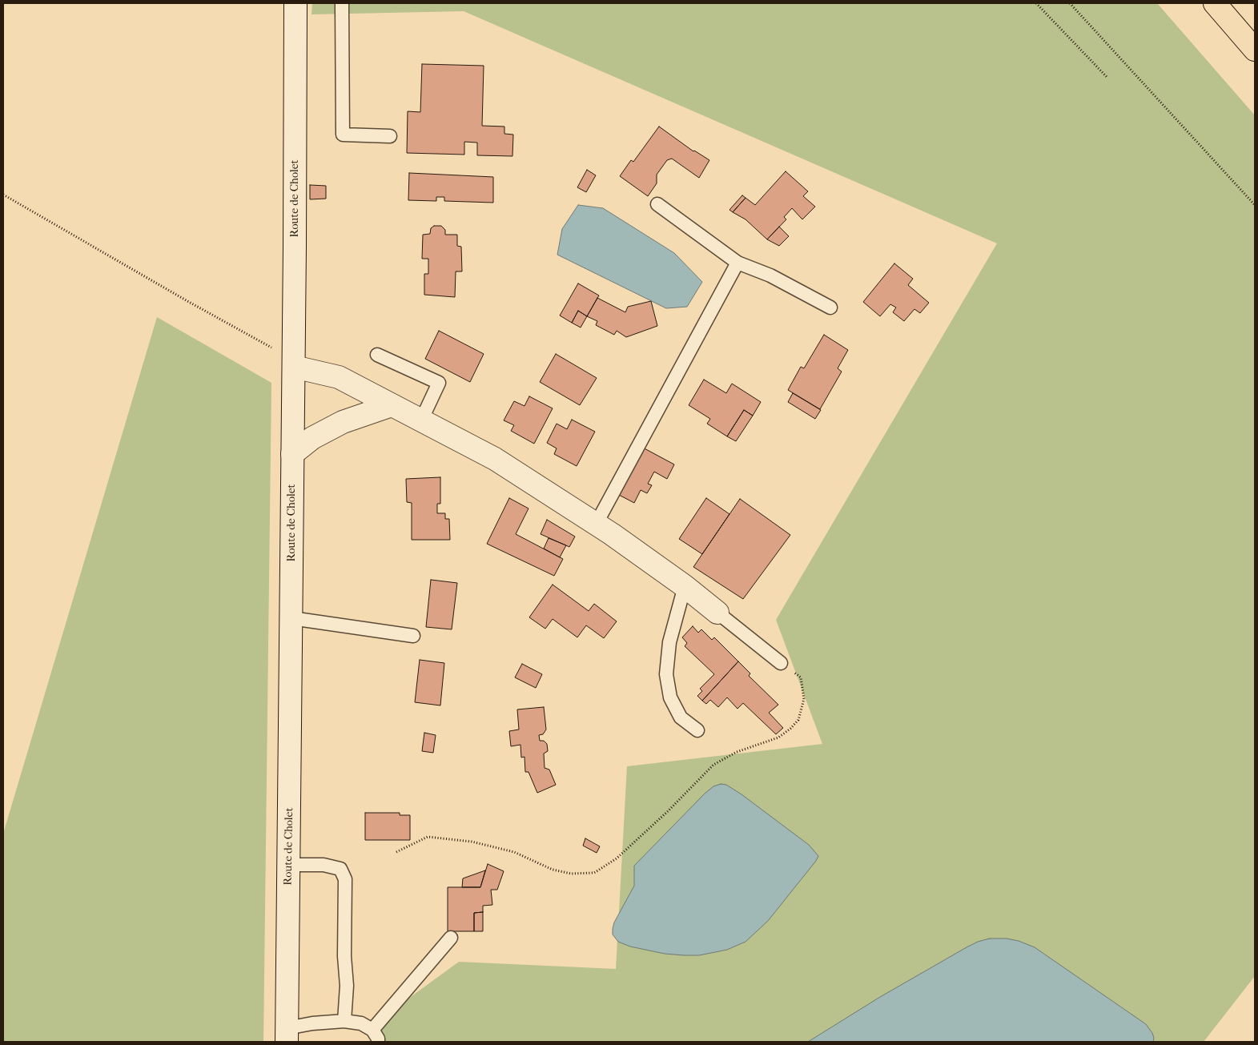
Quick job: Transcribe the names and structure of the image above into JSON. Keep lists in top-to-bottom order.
{
  "streets": {
    "main road": ["Route de Cholet"]
  }
}
